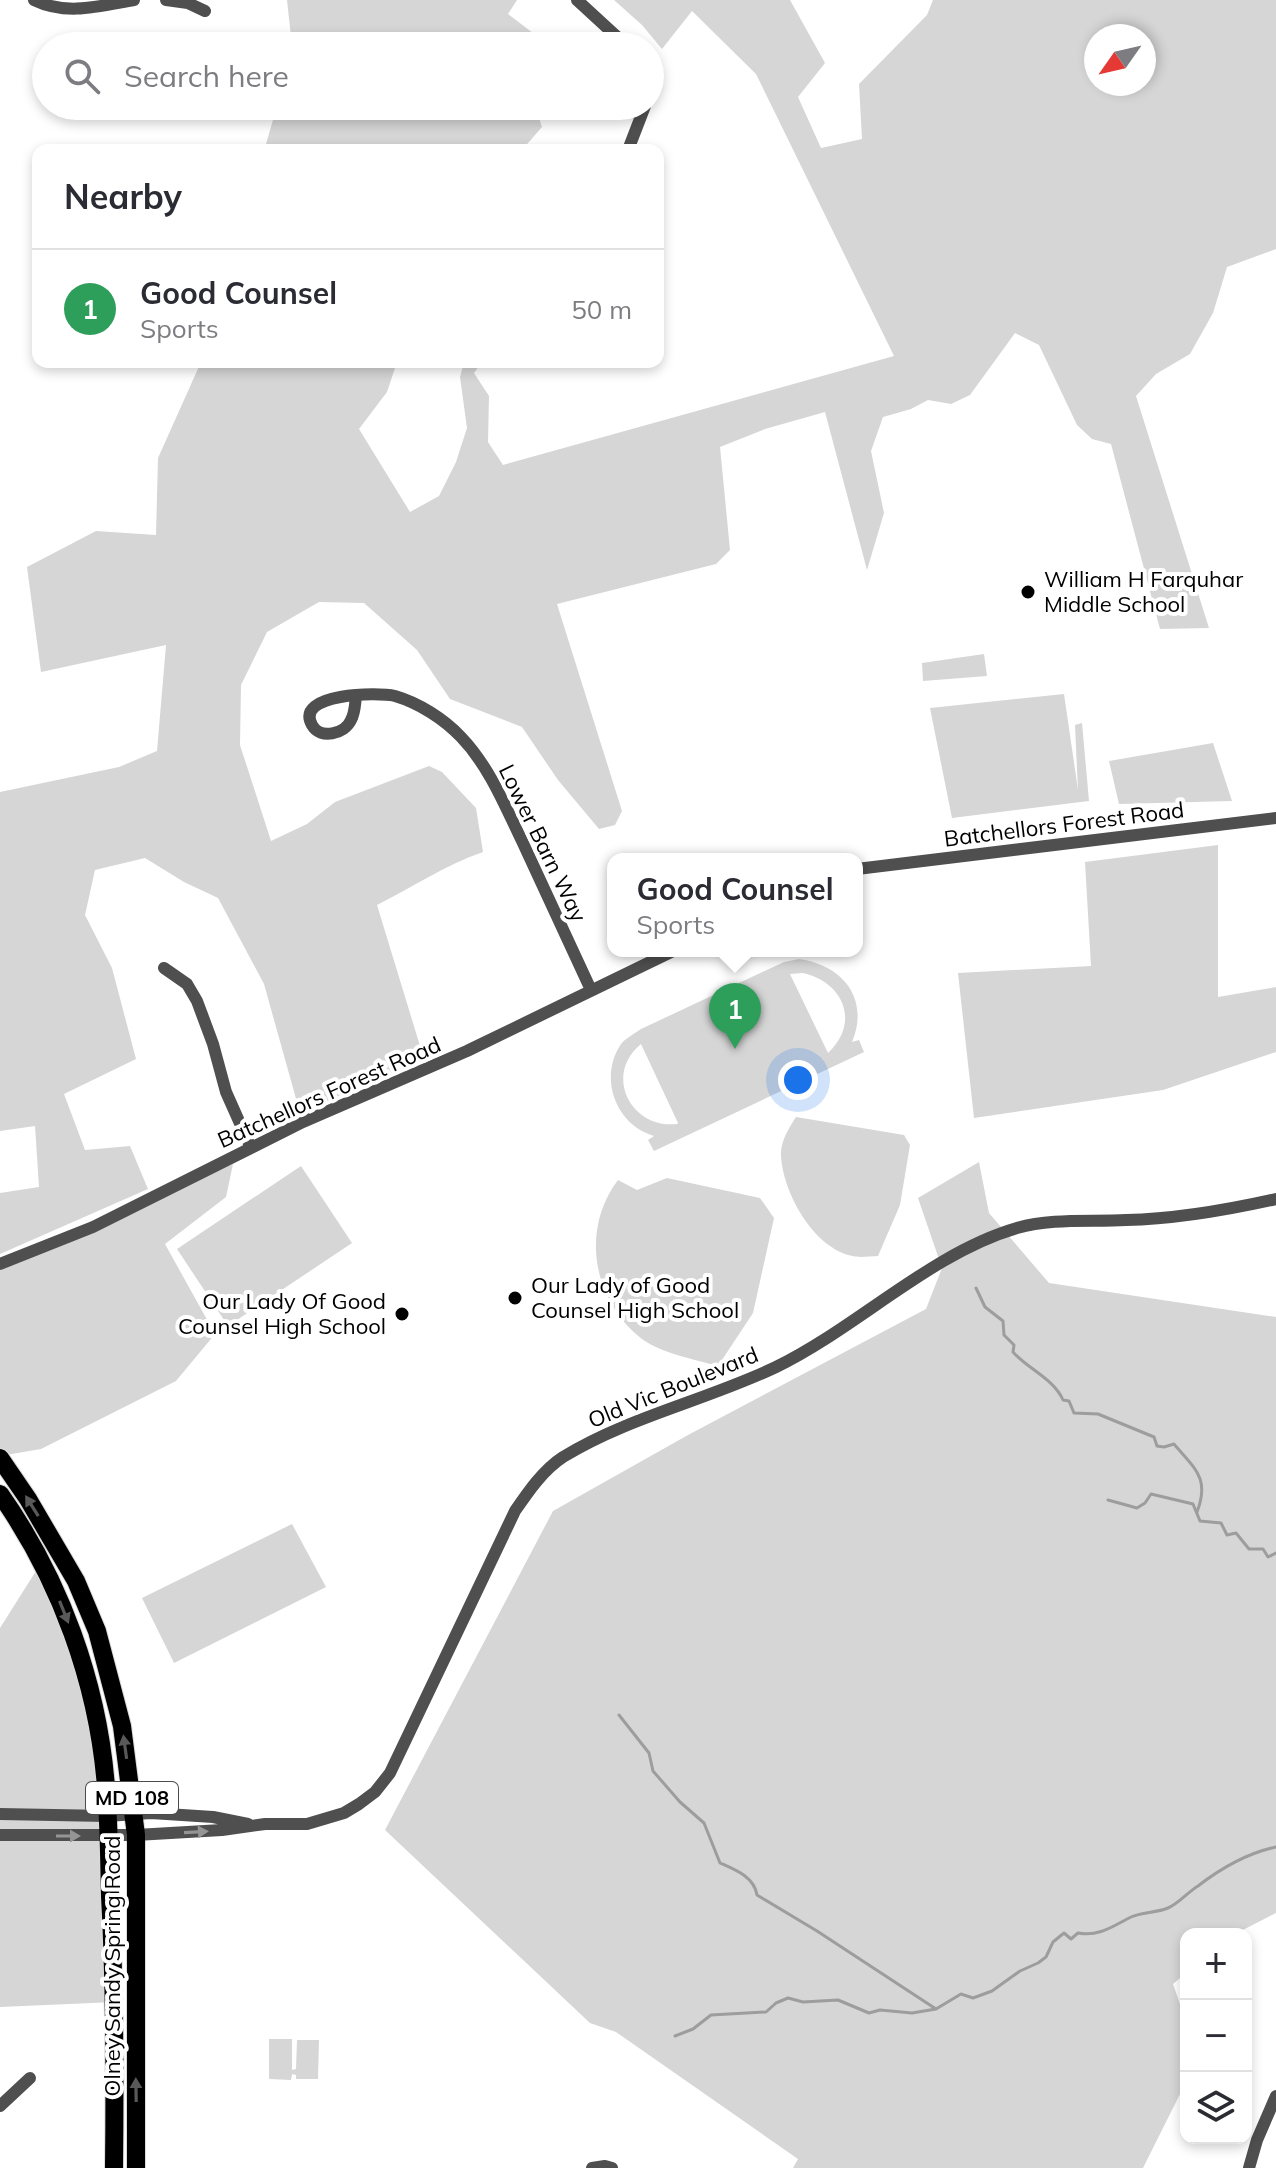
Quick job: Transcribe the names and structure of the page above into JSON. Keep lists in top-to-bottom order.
{
  "streets": {
    "main road": ["MD 108", "Olney Sandy Spring Road"],
    "street": ["Batchellors Forest Road", "Lower Barn Way", "Old Vic Boulevard"]
  },
  "crossings": [
    ["Batchellors Forest Road", "Lower Barn Way"],
    ["Old Vic Boulevard", "Olney Sandy Spring Road"]
  ],
  "places": ["William H Farquhar Middle School", "Our Lady of Good Counsel High School", "Our Lady Of Good Counsel High School"],
  "north": "bottom left",
  "page": {
    "search": "Search here",
    "heading": "Nearby",
    "list": [
      {
        "mark": "1",
        "name": "Good Counsel",
        "note": "Sports",
        "value": "50 m"
      }
    ],
    "popup": ["Good Counsel", "Sports"],
    "pins": "1",
    "map_buttons": ["+", "−"]
  }
}
